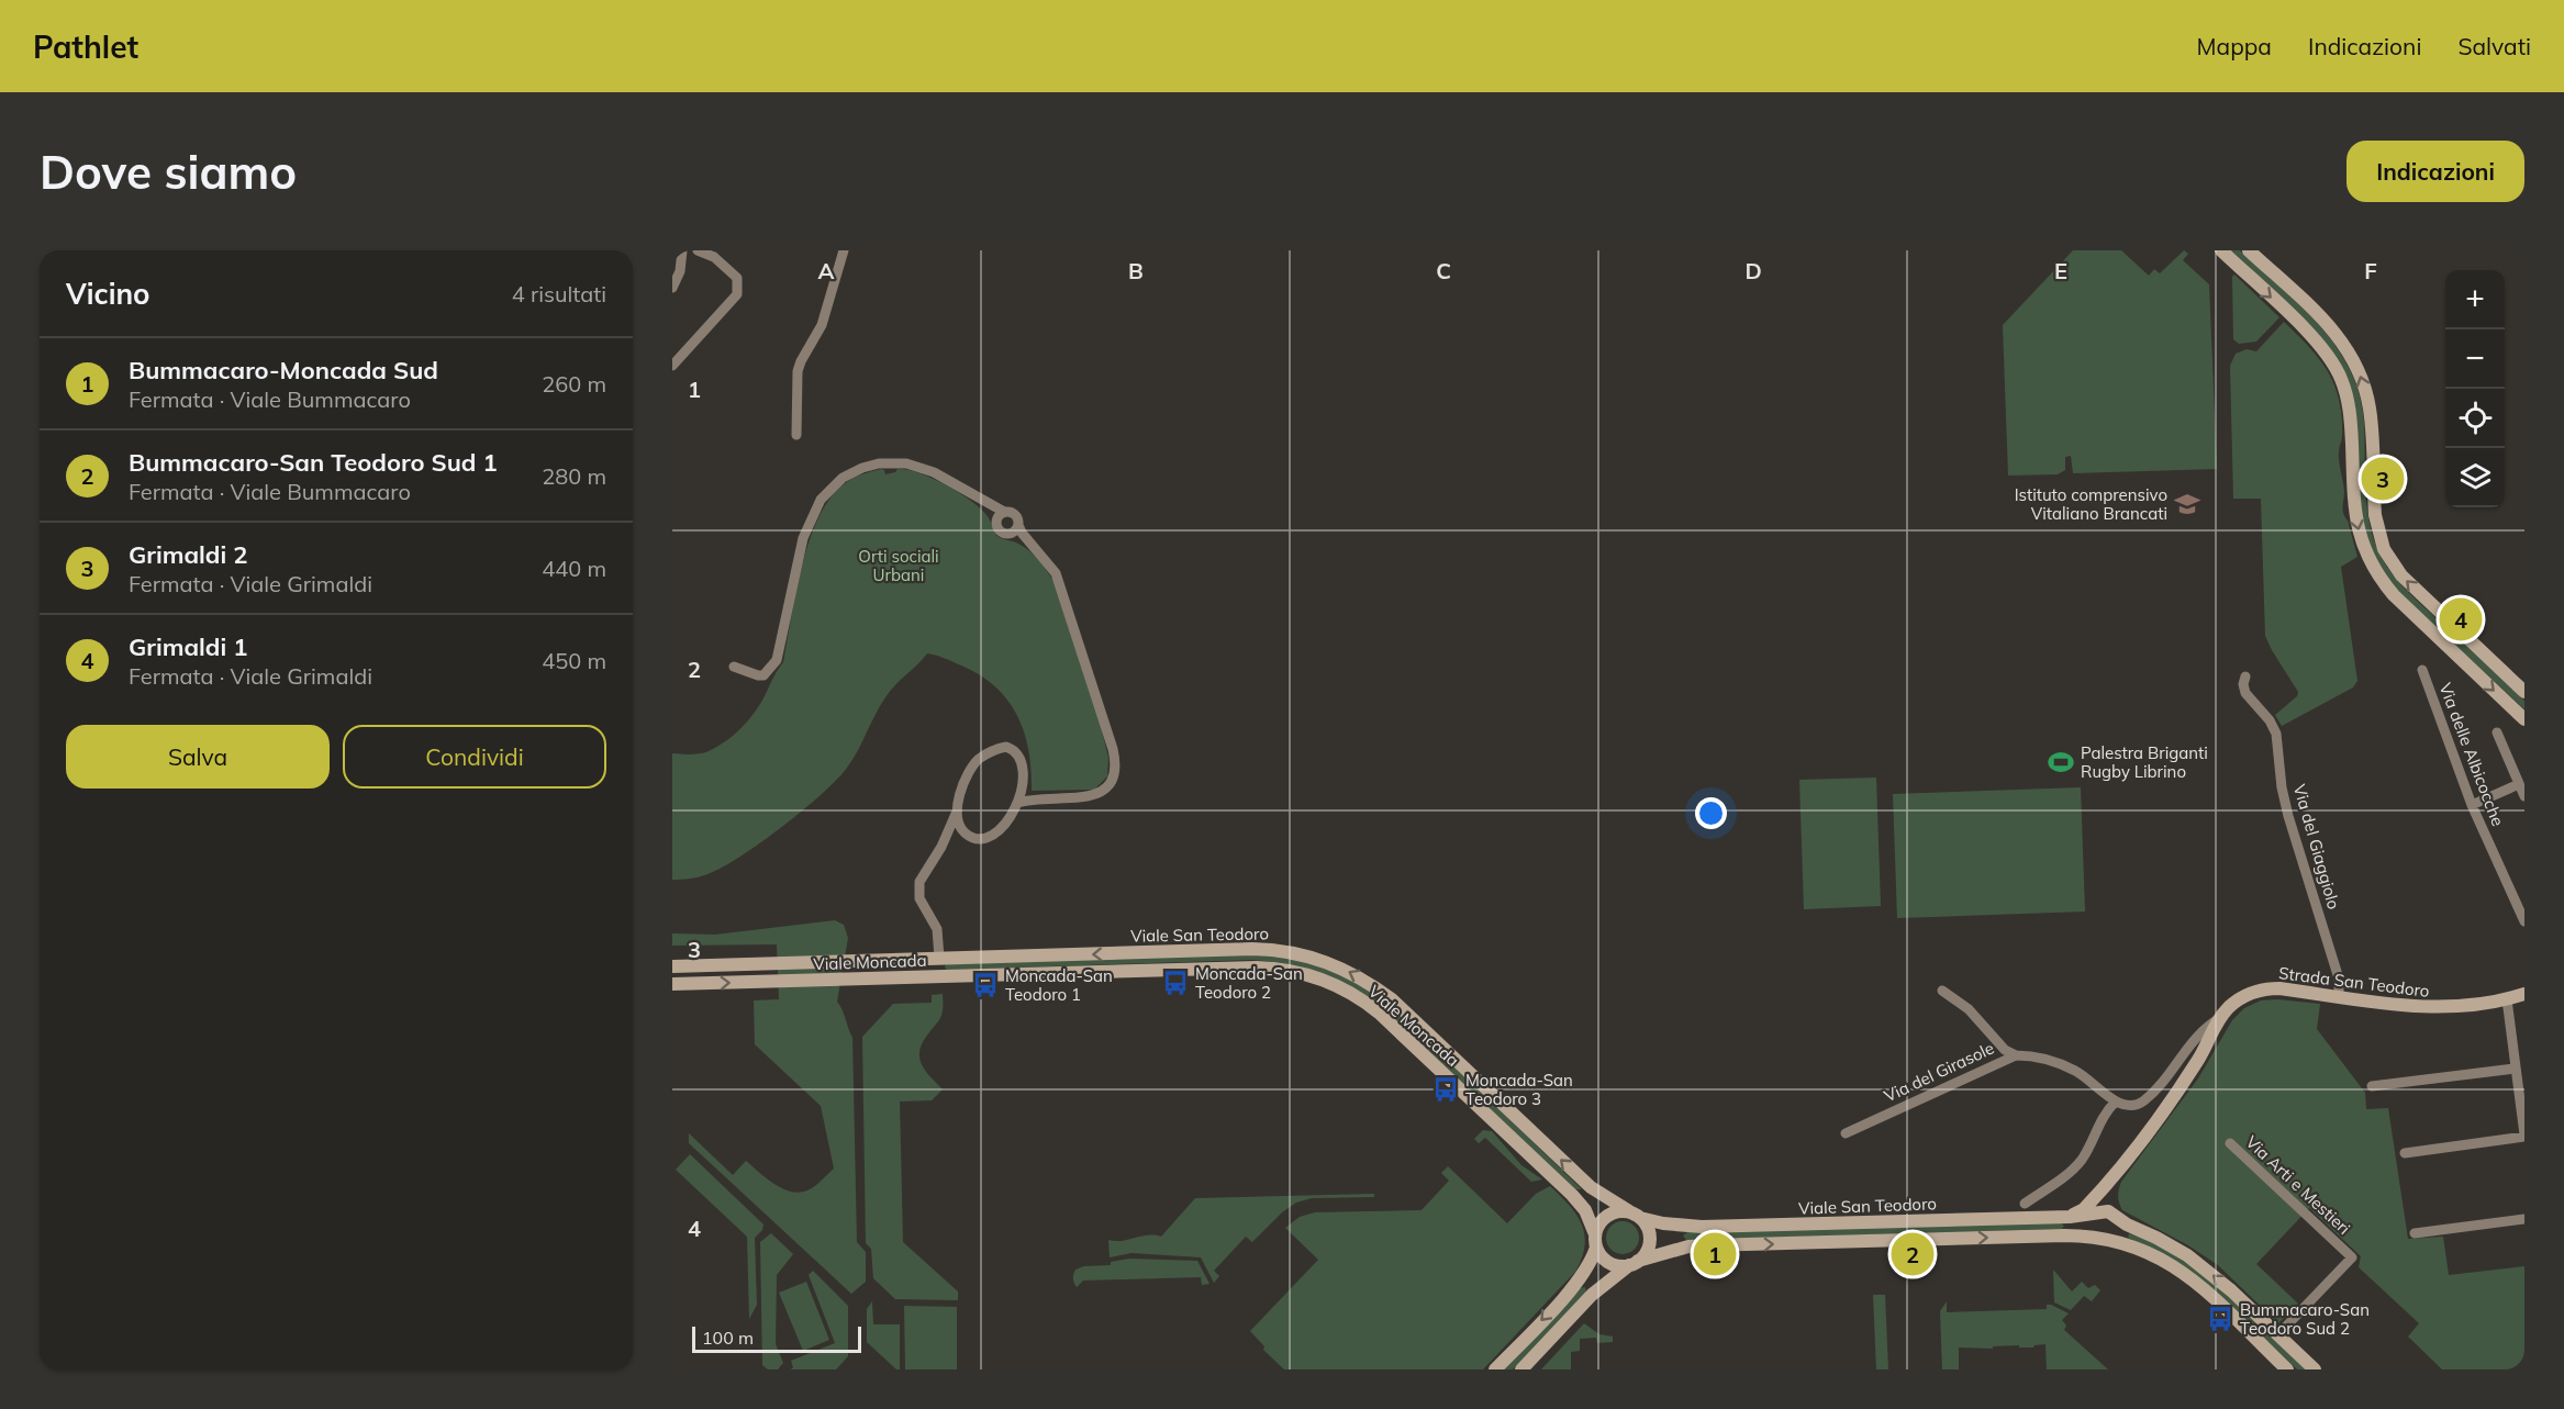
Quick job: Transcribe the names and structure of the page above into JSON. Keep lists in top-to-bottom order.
{
  "streets": {
    "main road": ["Viale San Teodoro", "Viale Moncada", "Strada San Teodoro"],
    "street": [
      "Via delle Albicocche",
      "Via del Giaggiolo",
      "Via del Girasole",
      "Via Arti e Mestieri"
    ]
  },
  "crossings": [
    ["Via del Giaggiolo", "Strada San Teodoro"],
    ["Viale San Teodoro", "Viale Moncada"],
    ["Viale San Teodoro", "Strada San Teodoro"]
  ],
  "one_way": ["Viale San Teodoro"],
  "parks": ["Orti sociali Urbani"],
  "places": {
    "school or university": ["Istituto comprensivo Vitaliano Brancati"],
    "sports": ["Palestra Briganti Rugby Librino"],
    "bus stop": [
      "Moncada-San Teodoro 2",
      "Moncada-San Teodoro 1",
      "Moncada-San Teodoro 3",
      "Bummacaro-San Teodoro Sud 2"
    ]
  },
  "scale_bar": "100 m",
  "page": {
    "header": "Pathlet",
    "nav": ["Mappa", "Indicazioni", "Salvati"],
    "buttons": [
      "Indicazioni",
      ["Salva", "Condividi"]
    ],
    "title": "Dove siamo",
    "heading": ["Vicino", "4 risultati"],
    "map_buttons": ["+", "−"],
    "list": [
      {
        "mark": "1",
        "name": "Bummacaro-Moncada Sud",
        "note": "Fermata · Viale Bummacaro",
        "value": "260 m"
      },
      {
        "mark": "2",
        "name": "Bummacaro-San Teodoro Sud 1",
        "note": "Fermata · Viale Bummacaro",
        "value": "280 m"
      },
      {
        "mark": "3",
        "name": "Grimaldi 2",
        "note": "Fermata · Viale Grimaldi",
        "value": "440 m"
      },
      {
        "mark": "4",
        "name": "Grimaldi 1",
        "note": "Fermata · Viale Grimaldi",
        "value": "450 m"
      }
    ],
    "pins": [
      "3",
      "4",
      "1",
      "2"
    ],
    "scale": "100 m"
  },
  "grid": {
    "columns": [
      "A",
      "B",
      "C",
      "D",
      "E",
      "F"
    ],
    "rows": [
      "1",
      "2",
      "3",
      "4"
    ]
  }
}
